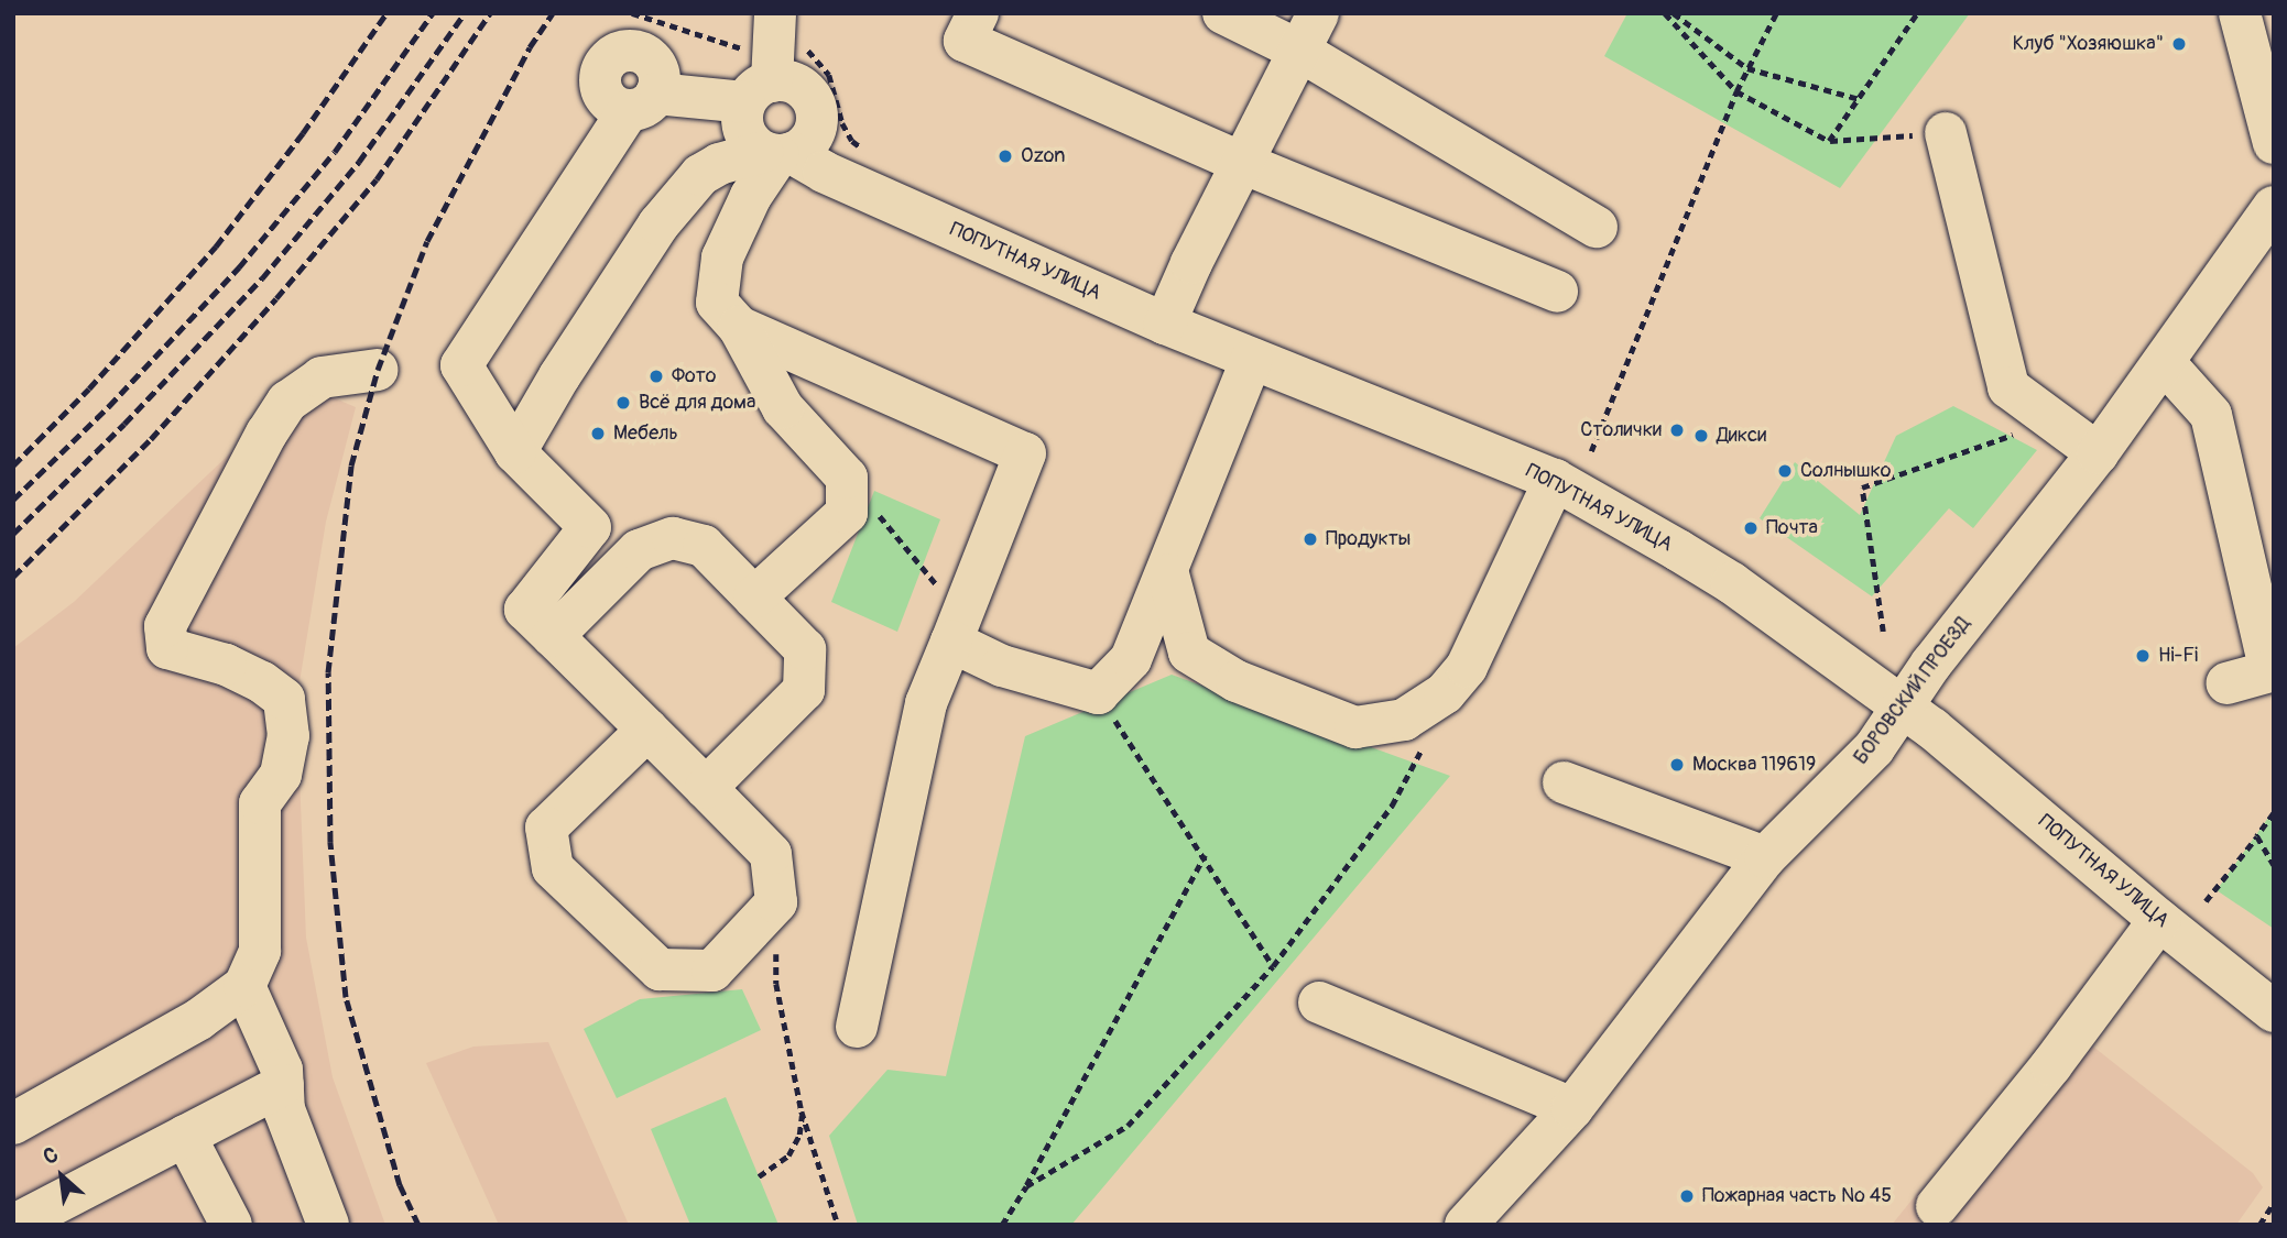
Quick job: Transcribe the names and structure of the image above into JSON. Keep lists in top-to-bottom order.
{
  "streets": {
    "street": ["ПОПУТНАЯ УЛИЦА", "БОРОВСКИЙ ПРОЕЗД"]
  },
  "crossings": [
    ["ПОПУТНАЯ УЛИЦА", "БОРОВСКИЙ ПРОЕЗД"]
  ],
  "places": [
    "Клуб \"Хозяюшка\"",
    "Ozon",
    "Фото",
    "Всё для дома",
    "Столички",
    "Мебель",
    "Дикси",
    "Солнышко",
    "Почта",
    "Продукты",
    "Hi-Fi",
    "Москва 119619",
    "Пожарная часть № 45"
  ],
  "north": "top left"
}
